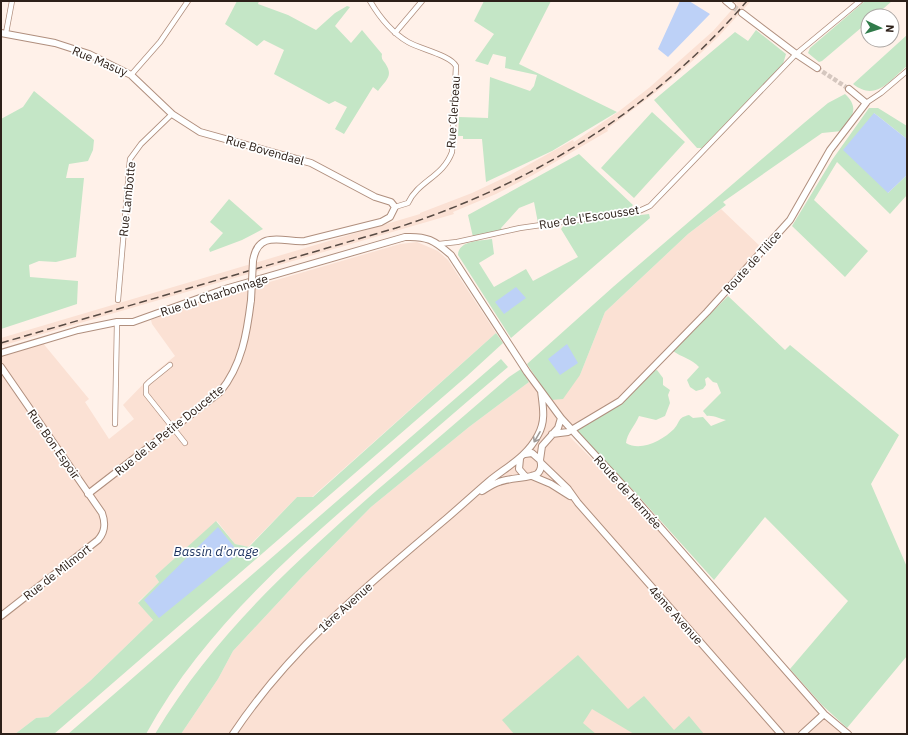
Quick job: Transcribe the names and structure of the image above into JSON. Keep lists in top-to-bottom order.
{
  "streets": {
    "street": [
      "Rue Masuy",
      "Rue Clerbeau",
      "Rue Bovendael",
      "Rue Lambotte",
      "Rue de l'Escousset",
      "Route de Tilice",
      "Rue du Charbonnage",
      "Rue de la Petite Doucette",
      "Rue Bon Espoir",
      "Route de Hermée",
      "Rue de Milmort",
      "1ère Avenue",
      "4ème Avenue"
    ]
  },
  "crossings": [
    ["Rue Masuy", "Rue Bovendael"],
    ["Rue Clerbeau", "Rue Bovendael"],
    ["Rue Clerbeau", "Rue de la Petite Doucette"],
    ["Rue Bovendael", "Rue Lambotte"],
    ["Rue Bovendael", "Rue de la Petite Doucette"],
    ["Rue de l'Escousset", "Route de Hermée"],
    ["Route de Tilice", "Route de Hermée"],
    ["Rue du Charbonnage", "Route de Hermée"],
    ["Rue de la Petite Doucette", "Rue Bon Espoir"],
    ["Rue Bon Espoir", "Rue de Milmort"],
    ["Route de Hermée", "1ère Avenue"],
    ["1ère Avenue", "4ème Avenue"]
  ],
  "water": ["Bassin d'orage"],
  "north": "right"
}
